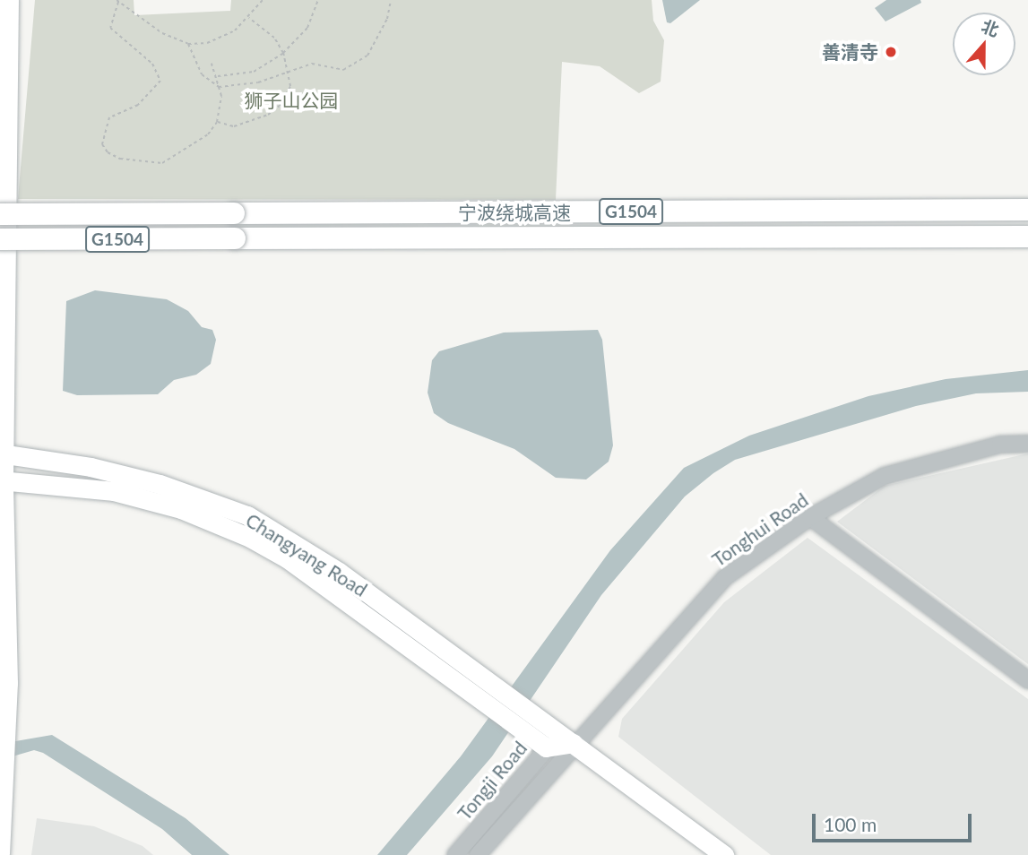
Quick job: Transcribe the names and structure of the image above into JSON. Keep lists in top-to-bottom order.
{
  "streets": {
    "highway": ["G1504", "宁波绕城高速"],
    "main road": ["Changyang Road"],
    "street": ["Tonghui Road", "Tongji Road"]
  },
  "crossings": [
    ["Tonghui Road", "Changyang Road"],
    ["Tonghui Road", "Tongji Road"],
    ["Changyang Road", "Tongji Road"]
  ],
  "parks": ["狮子山公园"],
  "places": ["善清寺"],
  "scale_bar": "100 m",
  "north": "top"
}
